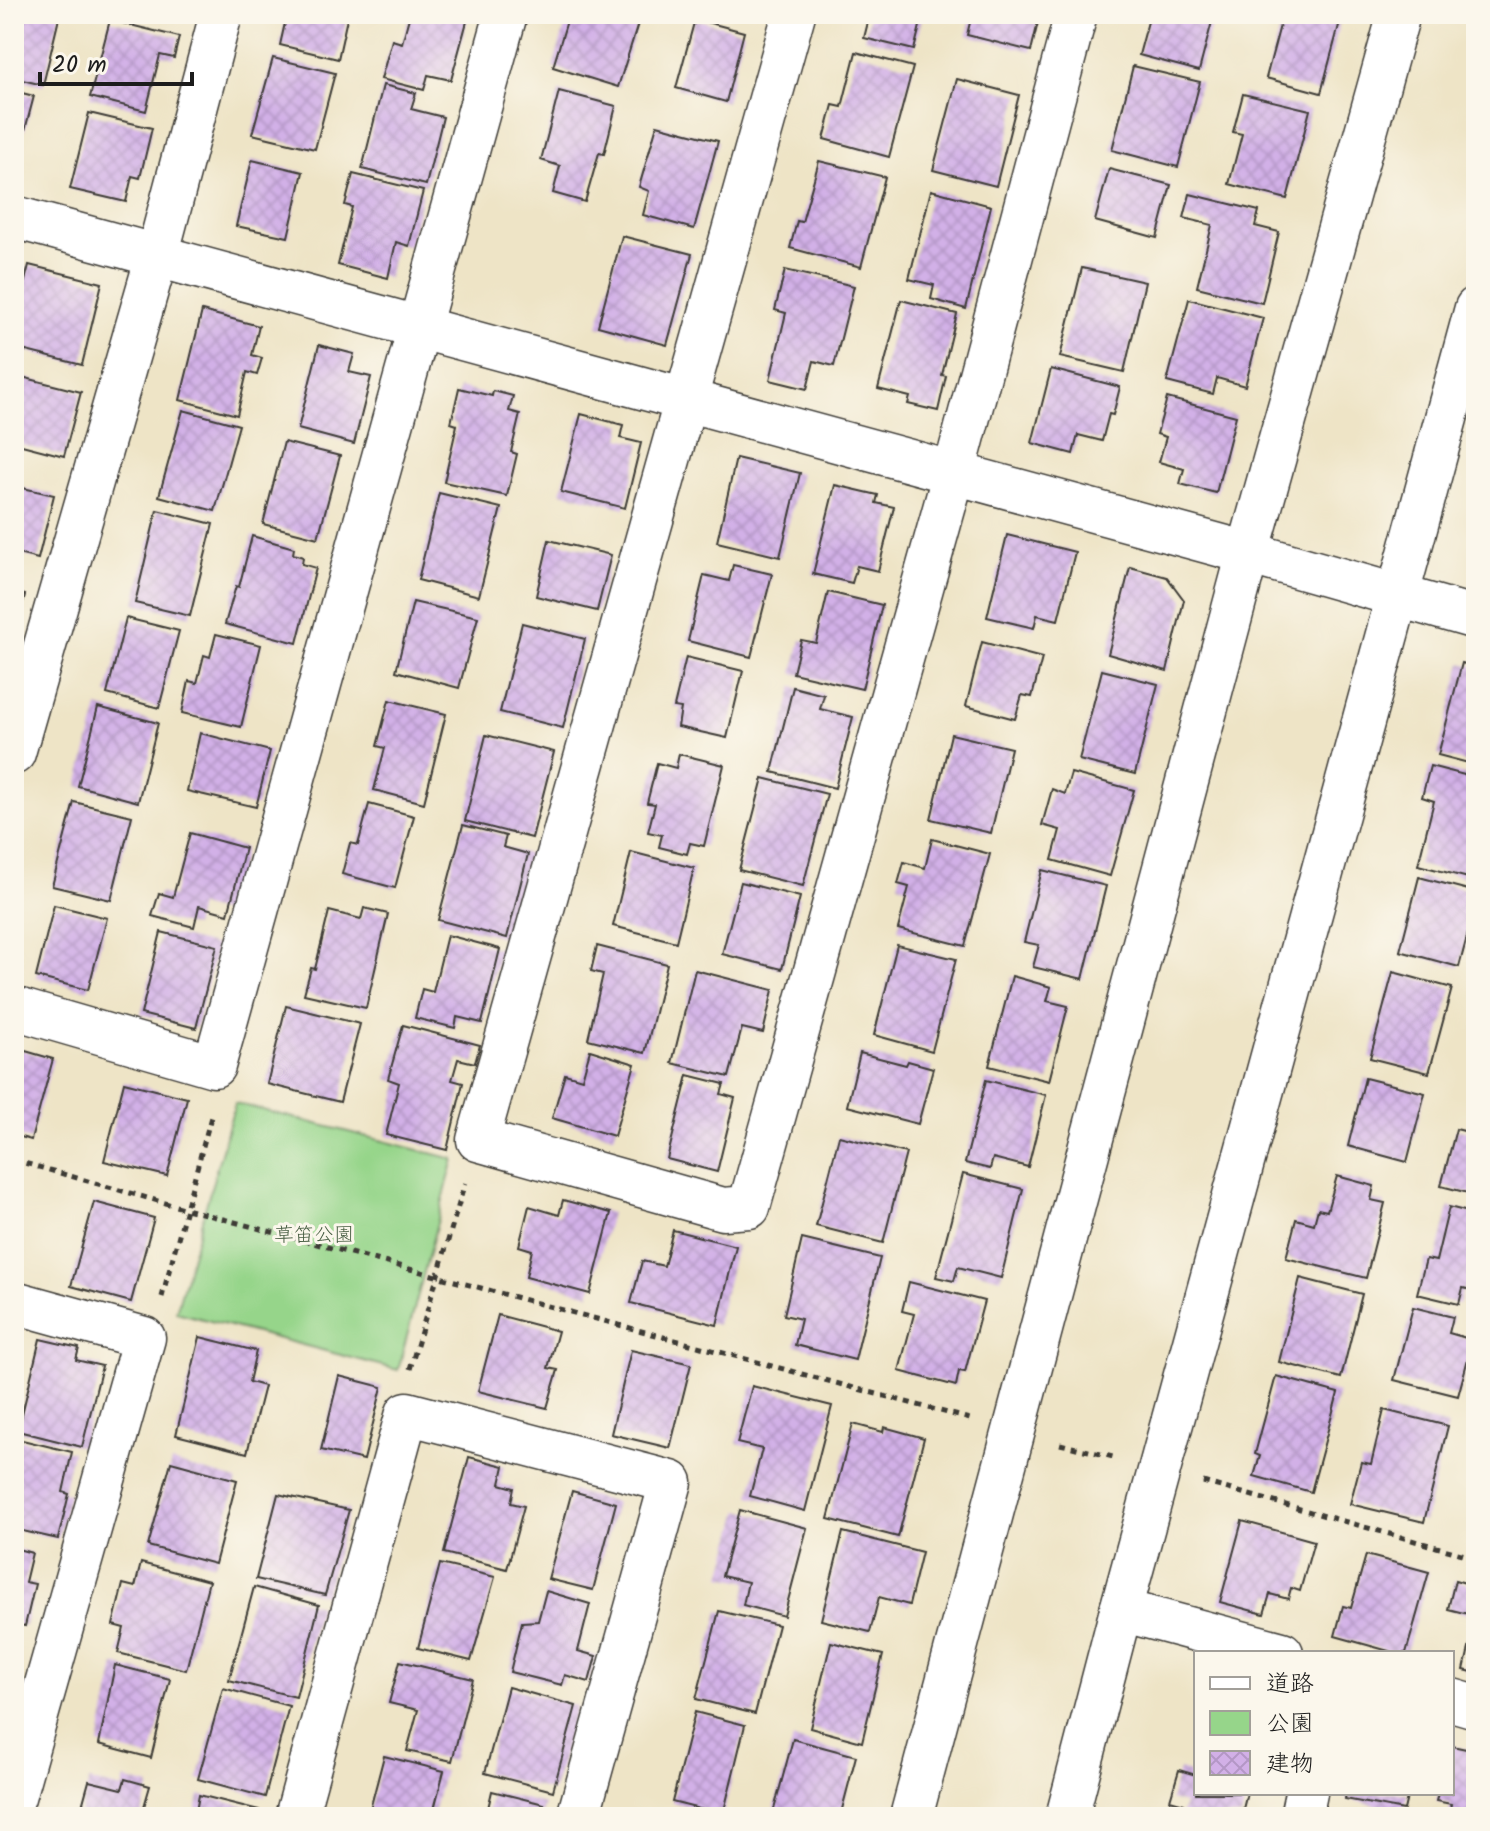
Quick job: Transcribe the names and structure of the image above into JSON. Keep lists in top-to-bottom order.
{
  "parks": ["草笛公園"],
  "legend": ["道路", "公園", "建物"],
  "scale_bar": "20 m"
}
